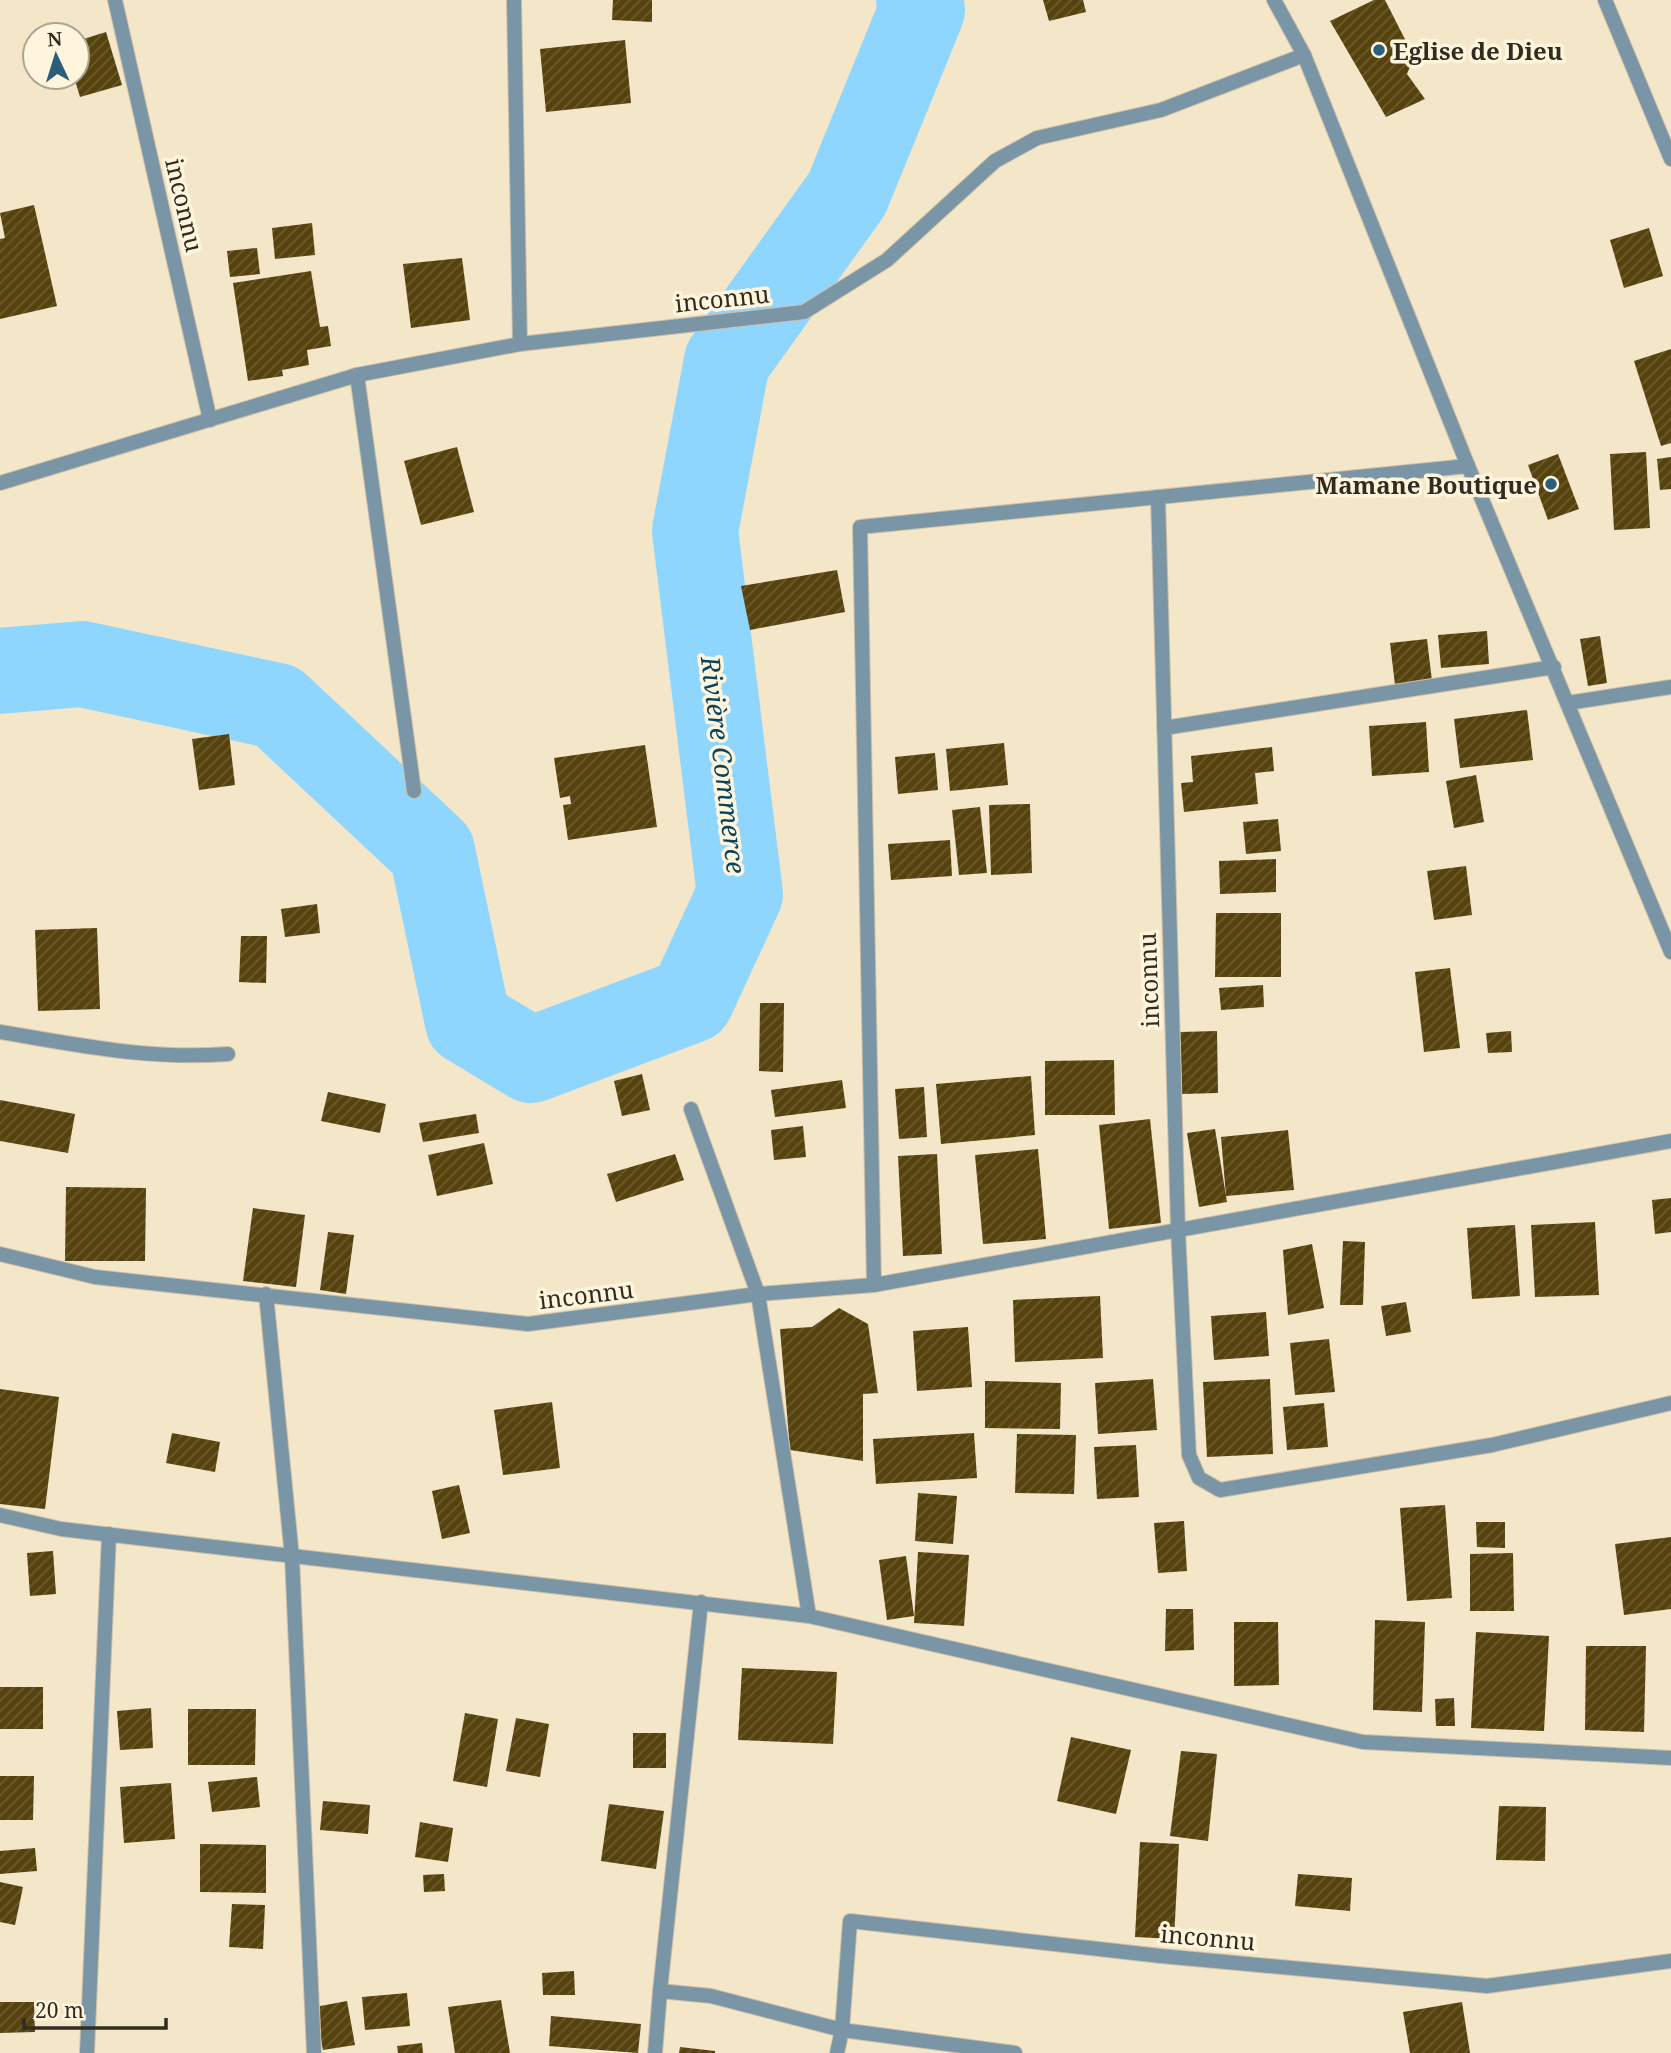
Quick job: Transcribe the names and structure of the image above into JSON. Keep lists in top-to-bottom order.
{
  "streets": {
    "street": ["inconnu"]
  },
  "water": ["Rivière Commerce"],
  "places": ["Eglise de Dieu", "Mamane Boutique"],
  "scale_bar": "20 m",
  "north": "top"
}
